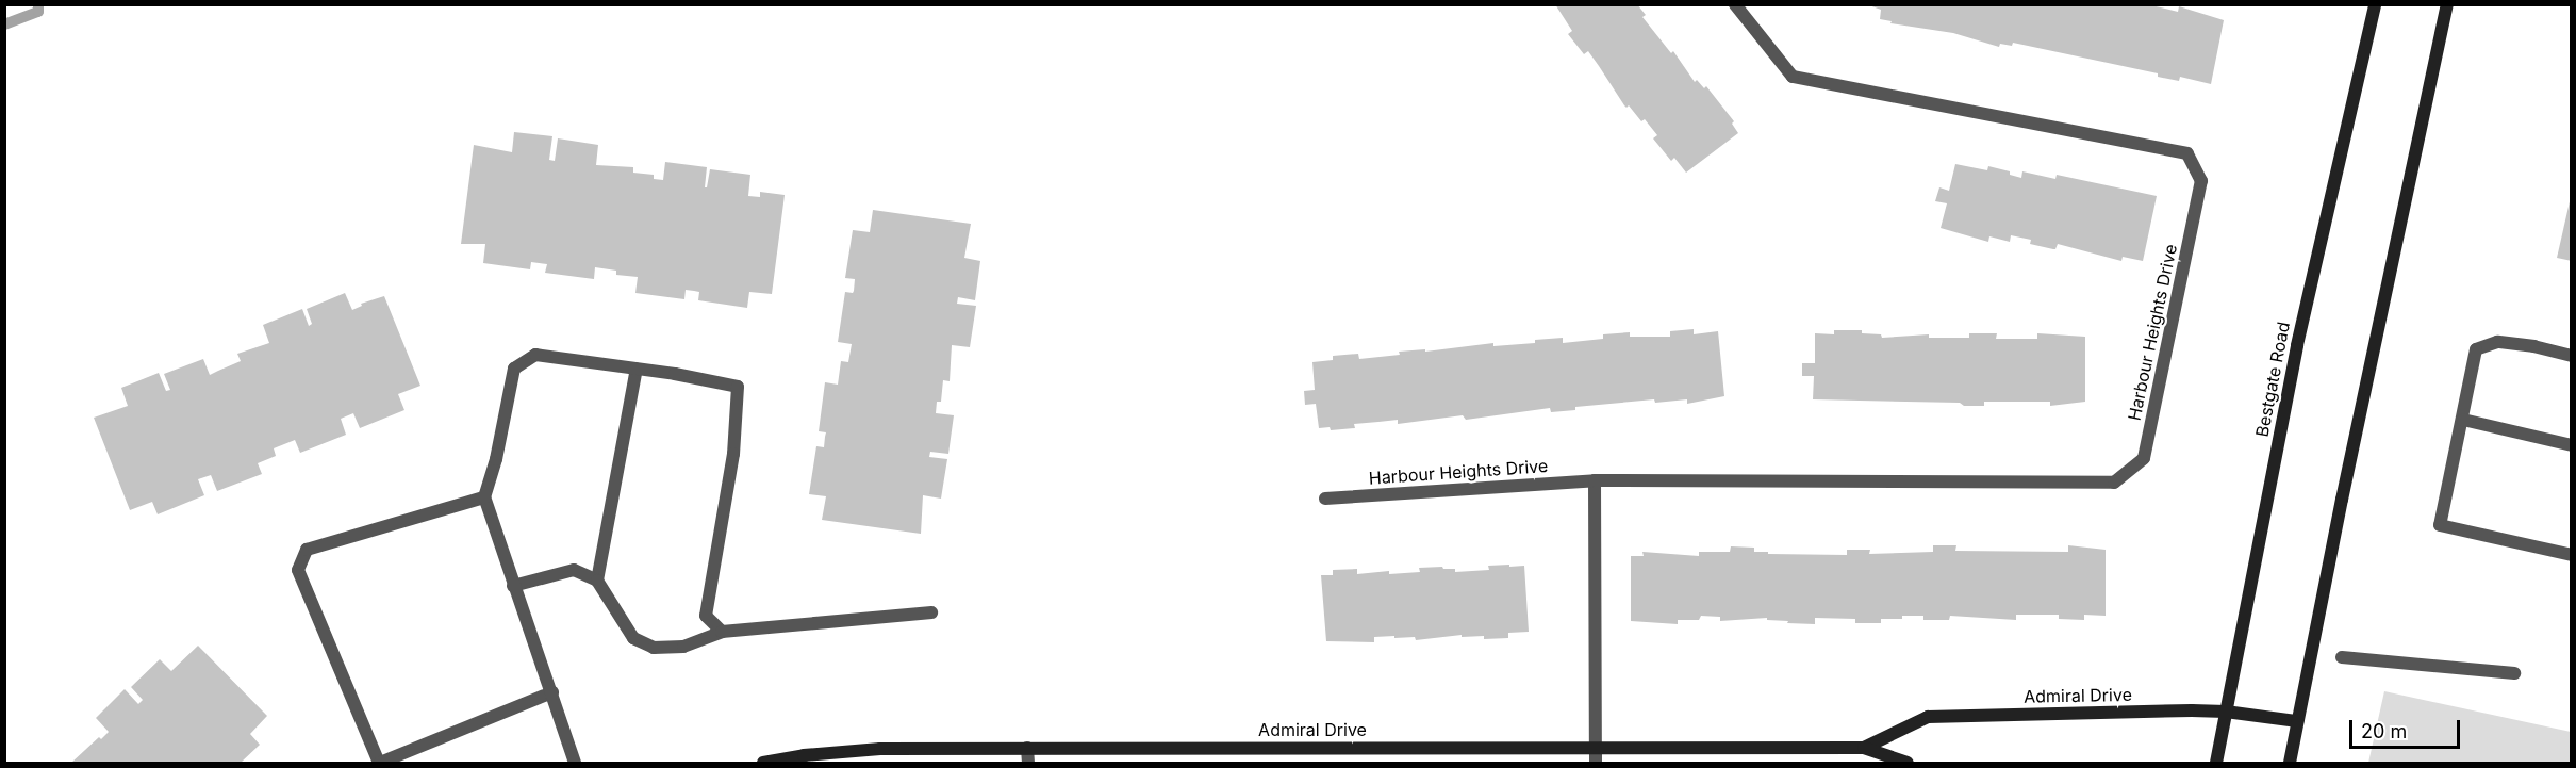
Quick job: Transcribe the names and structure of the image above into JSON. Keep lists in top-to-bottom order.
{
  "streets": {
    "street": ["Harbour Heights Drive", "Bestgate Road", "Admiral Drive"]
  },
  "crossings": [
    ["Bestgate Road", "Admiral Drive"]
  ],
  "scale_bar": "20 m"
}
